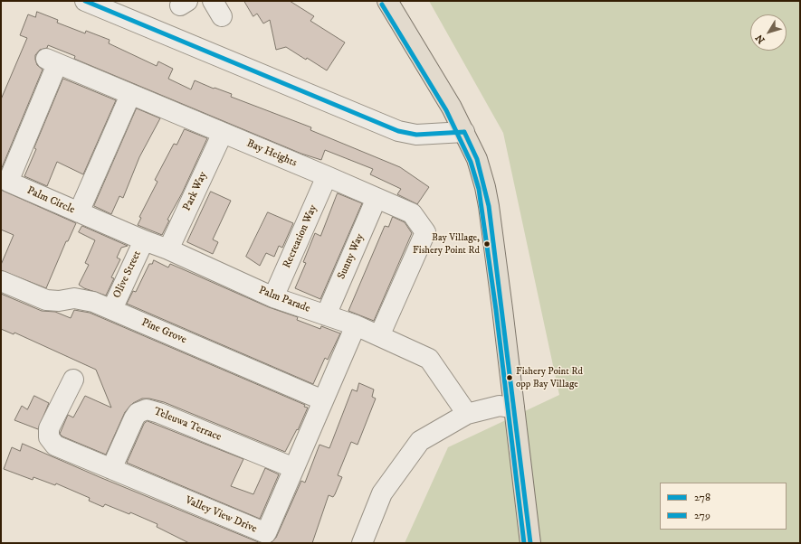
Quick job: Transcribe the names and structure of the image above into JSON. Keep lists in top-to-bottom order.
{
  "streets": {
    "street": [
      "Bay Heights",
      "Park Way",
      "Palm Circle",
      "Recreation Way",
      "Sunny Way",
      "Olive Street",
      "Palm Parade",
      "Pine Grove",
      "Teleuwa Terrace",
      "Valley View Drive"
    ]
  },
  "crossings": [
    ["Bay Heights", "Park Way"],
    ["Bay Heights", "Palm Circle"],
    ["Bay Heights", "Recreation Way"],
    ["Bay Heights", "Sunny Way"],
    ["Bay Heights", "Palm Parade"],
    ["Park Way", "Palm Parade"],
    ["Palm Circle", "Palm Parade"],
    ["Recreation Way", "Palm Parade"],
    ["Sunny Way", "Palm Parade"],
    ["Olive Street", "Palm Parade"],
    ["Olive Street", "Pine Grove"],
    ["Palm Parade", "Valley View Drive"],
    ["Pine Grove", "Valley View Drive"],
    ["Teleuwa Terrace", "Valley View Drive"]
  ],
  "places": ["Bay Village, Fishery Point Rd", "Fishery Point Rd opp Bay Village"],
  "lines": ["transit line 278", "transit line 279"],
  "legend": ["278", "279"],
  "north": "bottom left"
}
